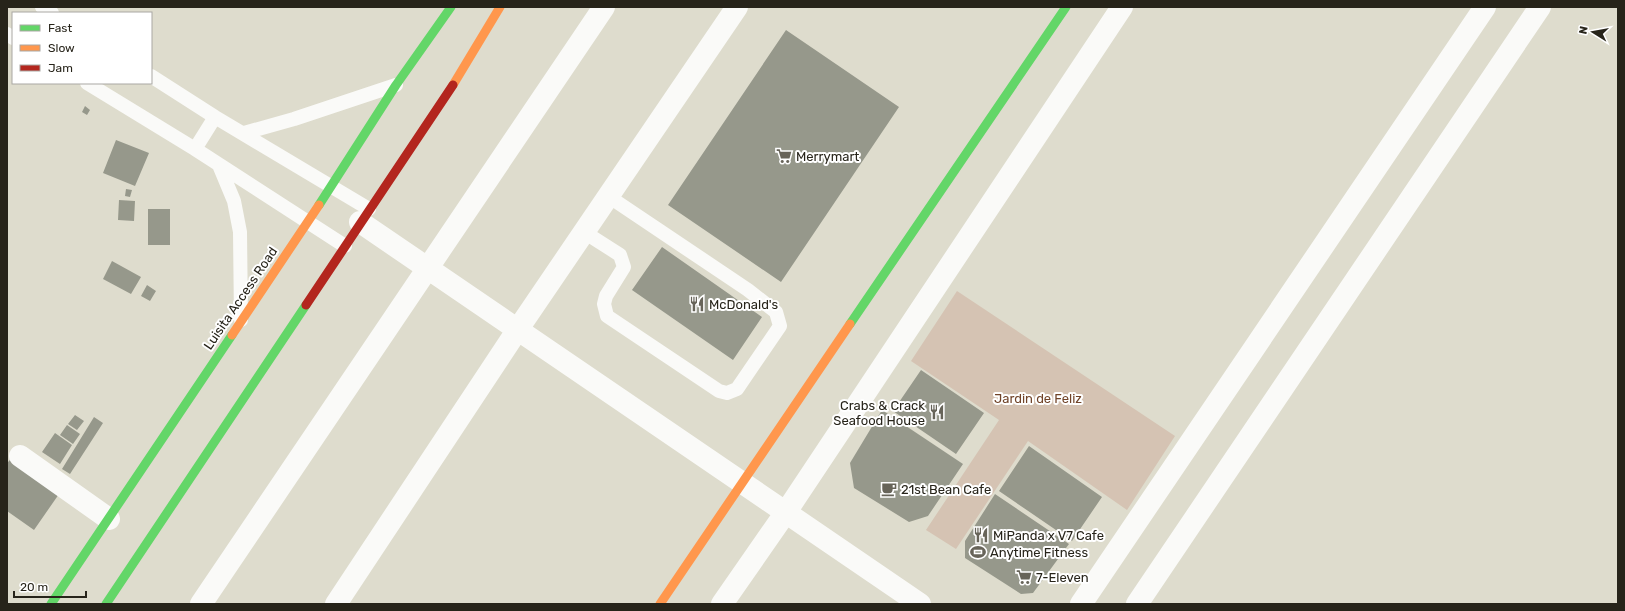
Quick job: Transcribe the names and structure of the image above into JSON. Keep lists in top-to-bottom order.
{
  "streets": {
    "main road": ["Luisita Access Road"]
  },
  "parks": ["Jardin de Feliz"],
  "places": {
    "supermarket": ["Merrymart", "7-Eleven"],
    "restaurant": ["McDonald's", "Crabs & Crack Seafood House", "MiPanda x V7 Cafe"],
    "cafe": ["21st Bean Cafe"],
    "sports": ["Anytime Fitness"]
  },
  "legend": ["Fast", "Slow", "Jam"],
  "scale_bar": "20 m",
  "north": "left"
}
